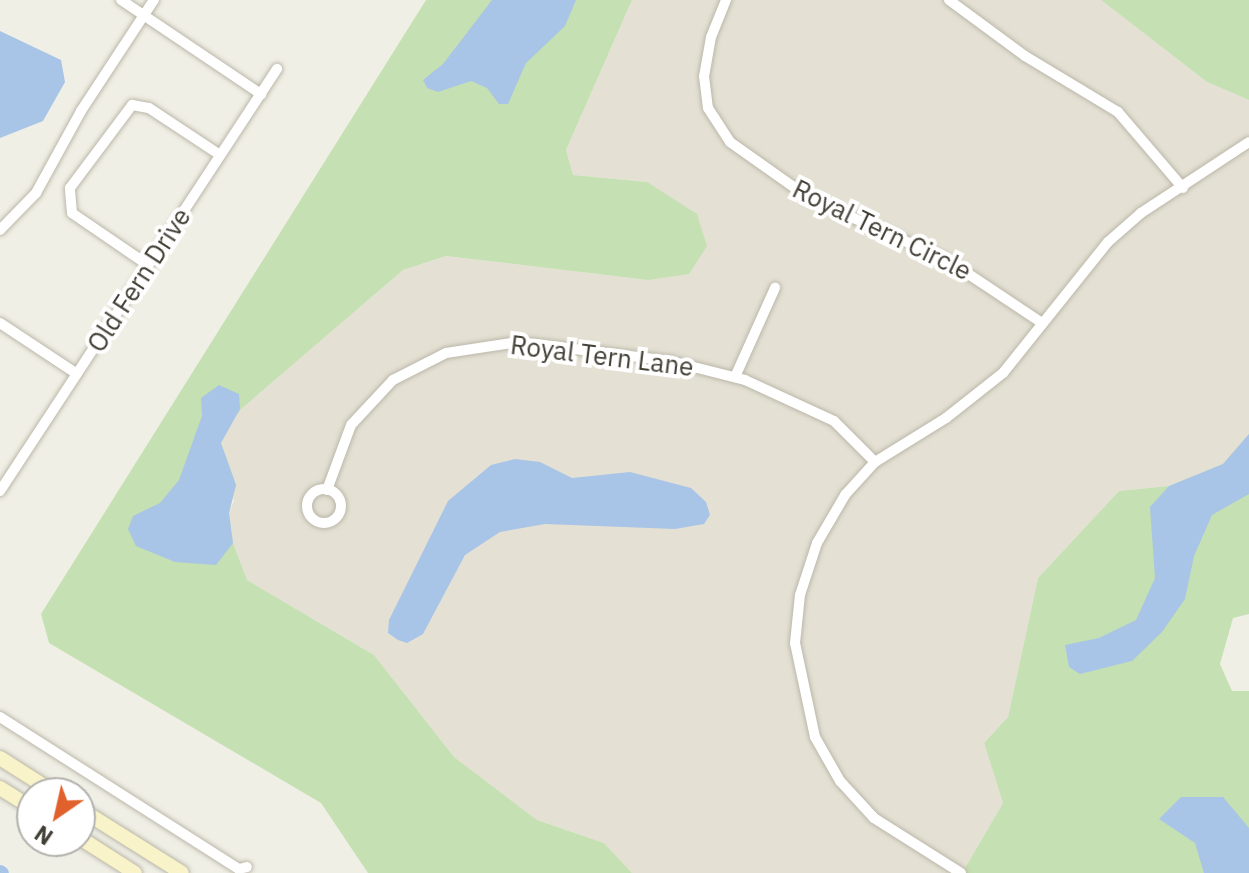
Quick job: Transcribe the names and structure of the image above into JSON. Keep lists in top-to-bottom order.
{
  "streets": {
    "street": ["Royal Tern Circle", "Old Fern Drive", "Royal Tern Lane"]
  },
  "north": "bottom left"
}
